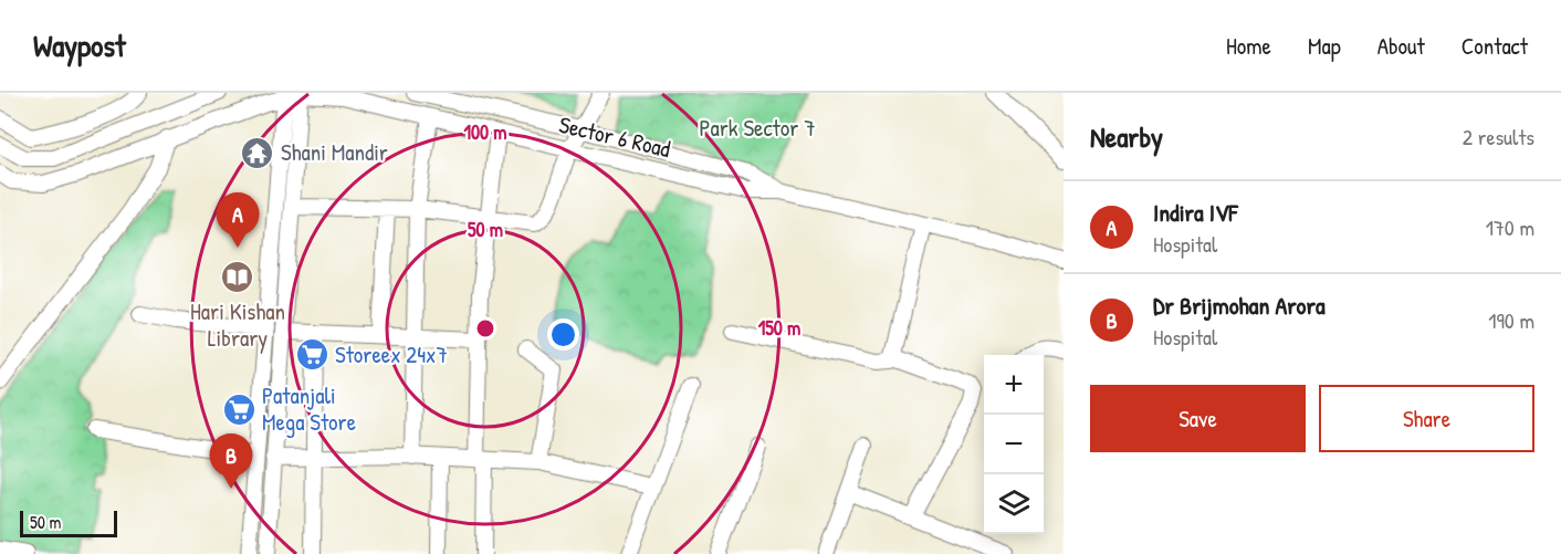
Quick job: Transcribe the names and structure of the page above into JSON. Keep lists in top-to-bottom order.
{
  "streets": {
    "street": ["Sector 6 Road"]
  },
  "parks": ["Park Sector 7"],
  "places": {
    "temple": ["Shani Mandir"],
    "library": ["Hari Kishan Library"],
    "supermarket": ["Storeex 24x7", "Patanjali Mega Store"]
  },
  "scale_bar": "50 m",
  "page": {
    "header": "Waypost",
    "nav": [
      "Home",
      "Map",
      "About",
      "Contact"
    ],
    "heading": ["Nearby", "2 results"],
    "list": [
      {
        "mark": "A",
        "name": "Indira IVF",
        "note": "Hospital",
        "value": "170 m"
      },
      {
        "mark": "B",
        "name": "Dr Brijmohan Arora",
        "note": "Hospital",
        "value": "190 m"
      }
    ],
    "pins": ["A", "B"],
    "map_buttons": ["+", "−"],
    "buttons": ["Save", "Share"],
    "scale": "50 m"
  },
  "rings": ["100 m", "50 m", "150 m"]
}
